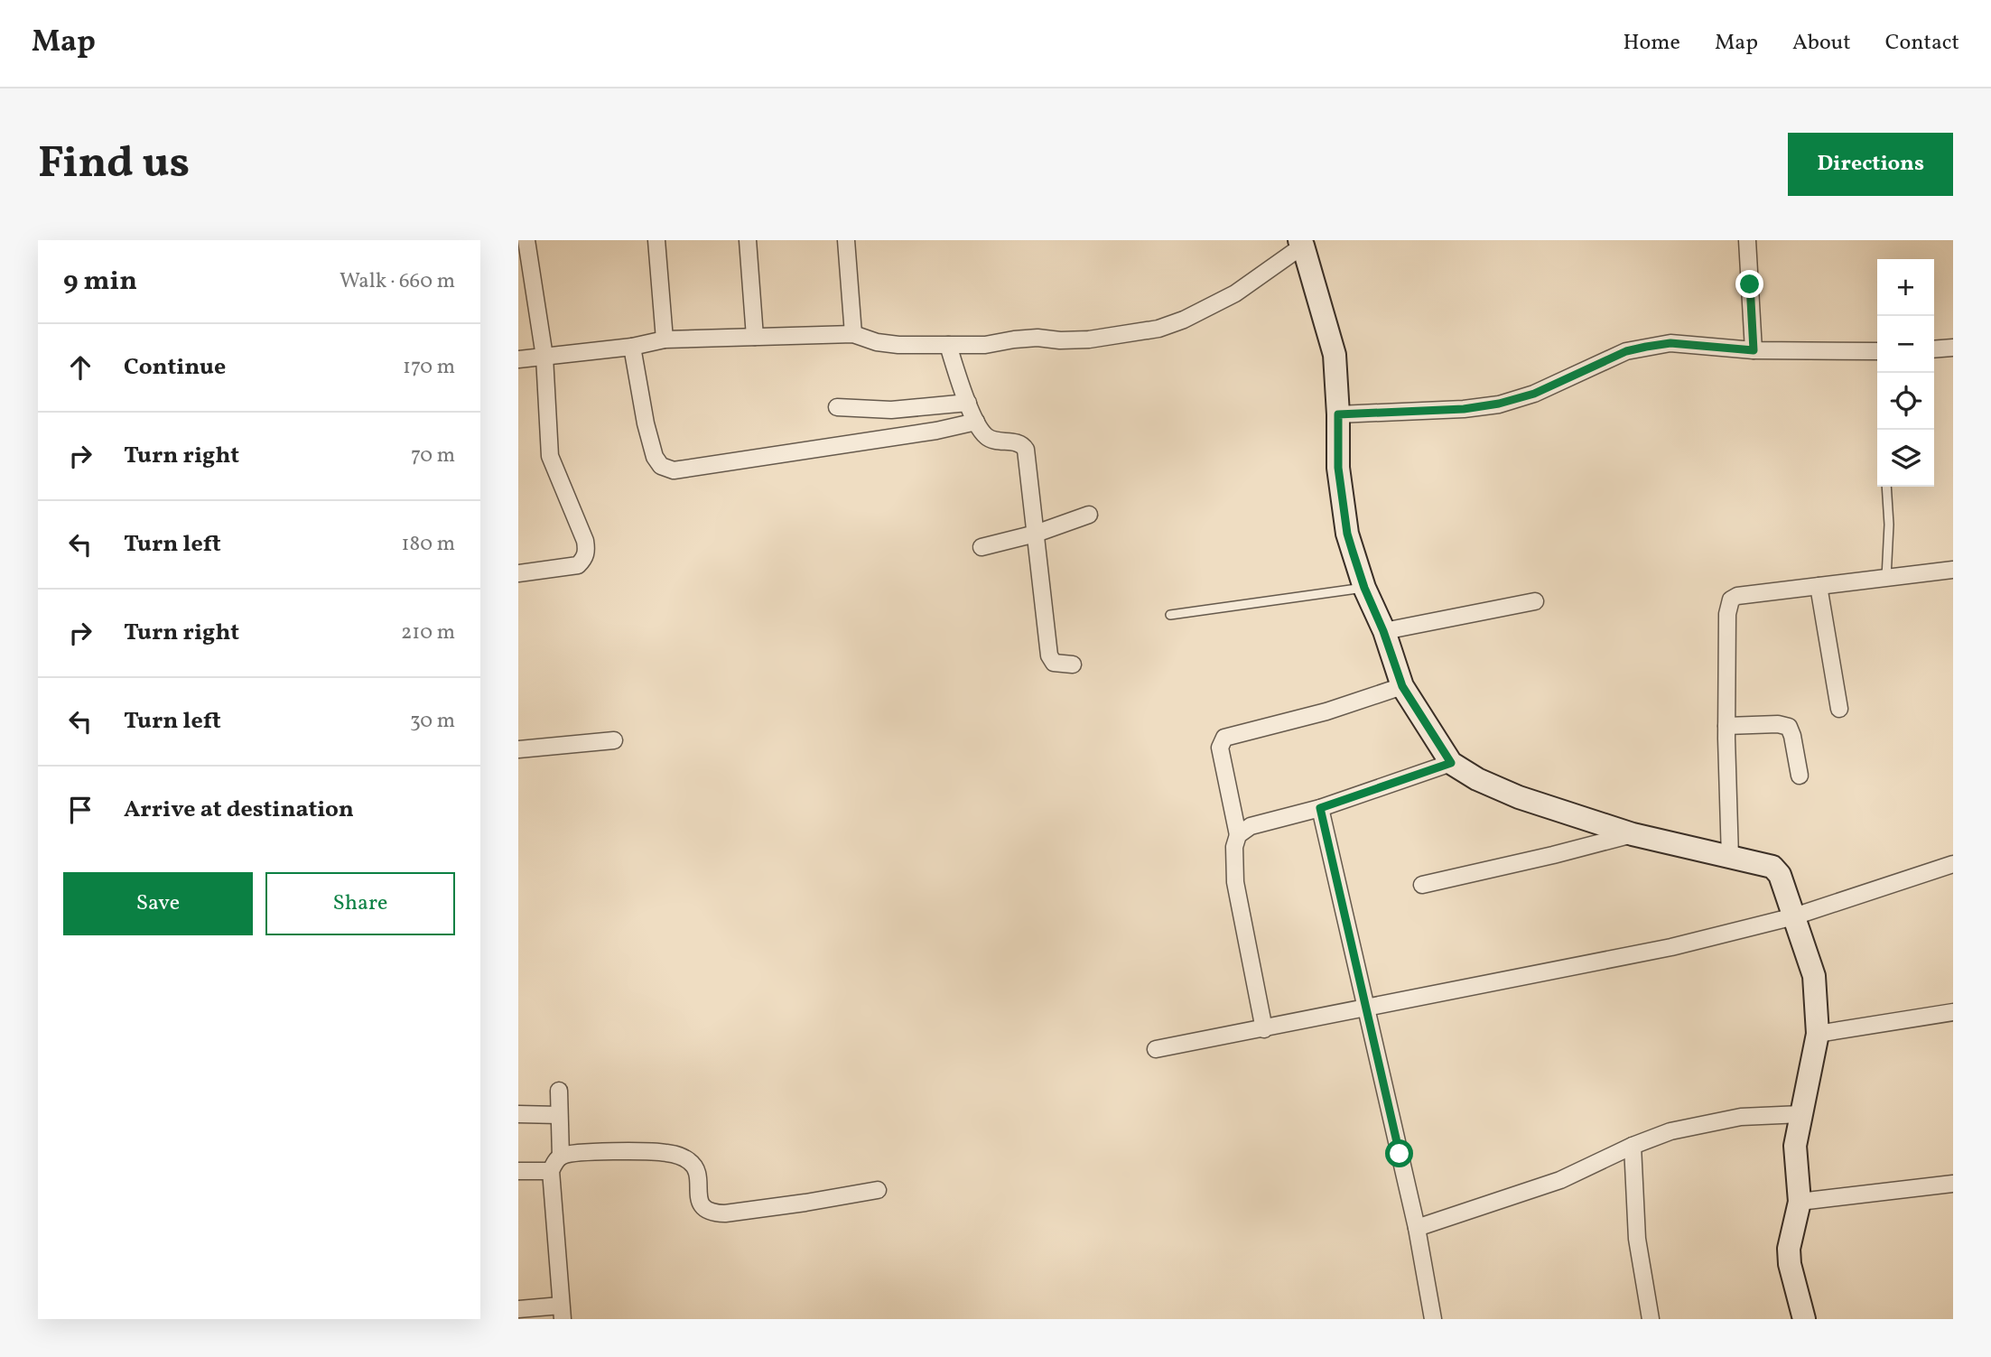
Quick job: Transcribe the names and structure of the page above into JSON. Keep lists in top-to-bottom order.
{
  "page": {
    "header": "Map",
    "nav": [
      "Home",
      "Map",
      "About",
      "Contact"
    ],
    "buttons": [
      "Directions",
      ["Save", "Share"]
    ],
    "title": "Find us",
    "heading": ["9 min", "Walk · 660 m"],
    "map_buttons": ["+", "−"],
    "list": [
      ["Continue", "170 m"],
      ["Turn right", "70 m"],
      ["Turn left", "180 m"],
      ["Turn right", "210 m"],
      ["Turn left", "30 m"],
      "Arrive at destination"
    ]
  }
}
